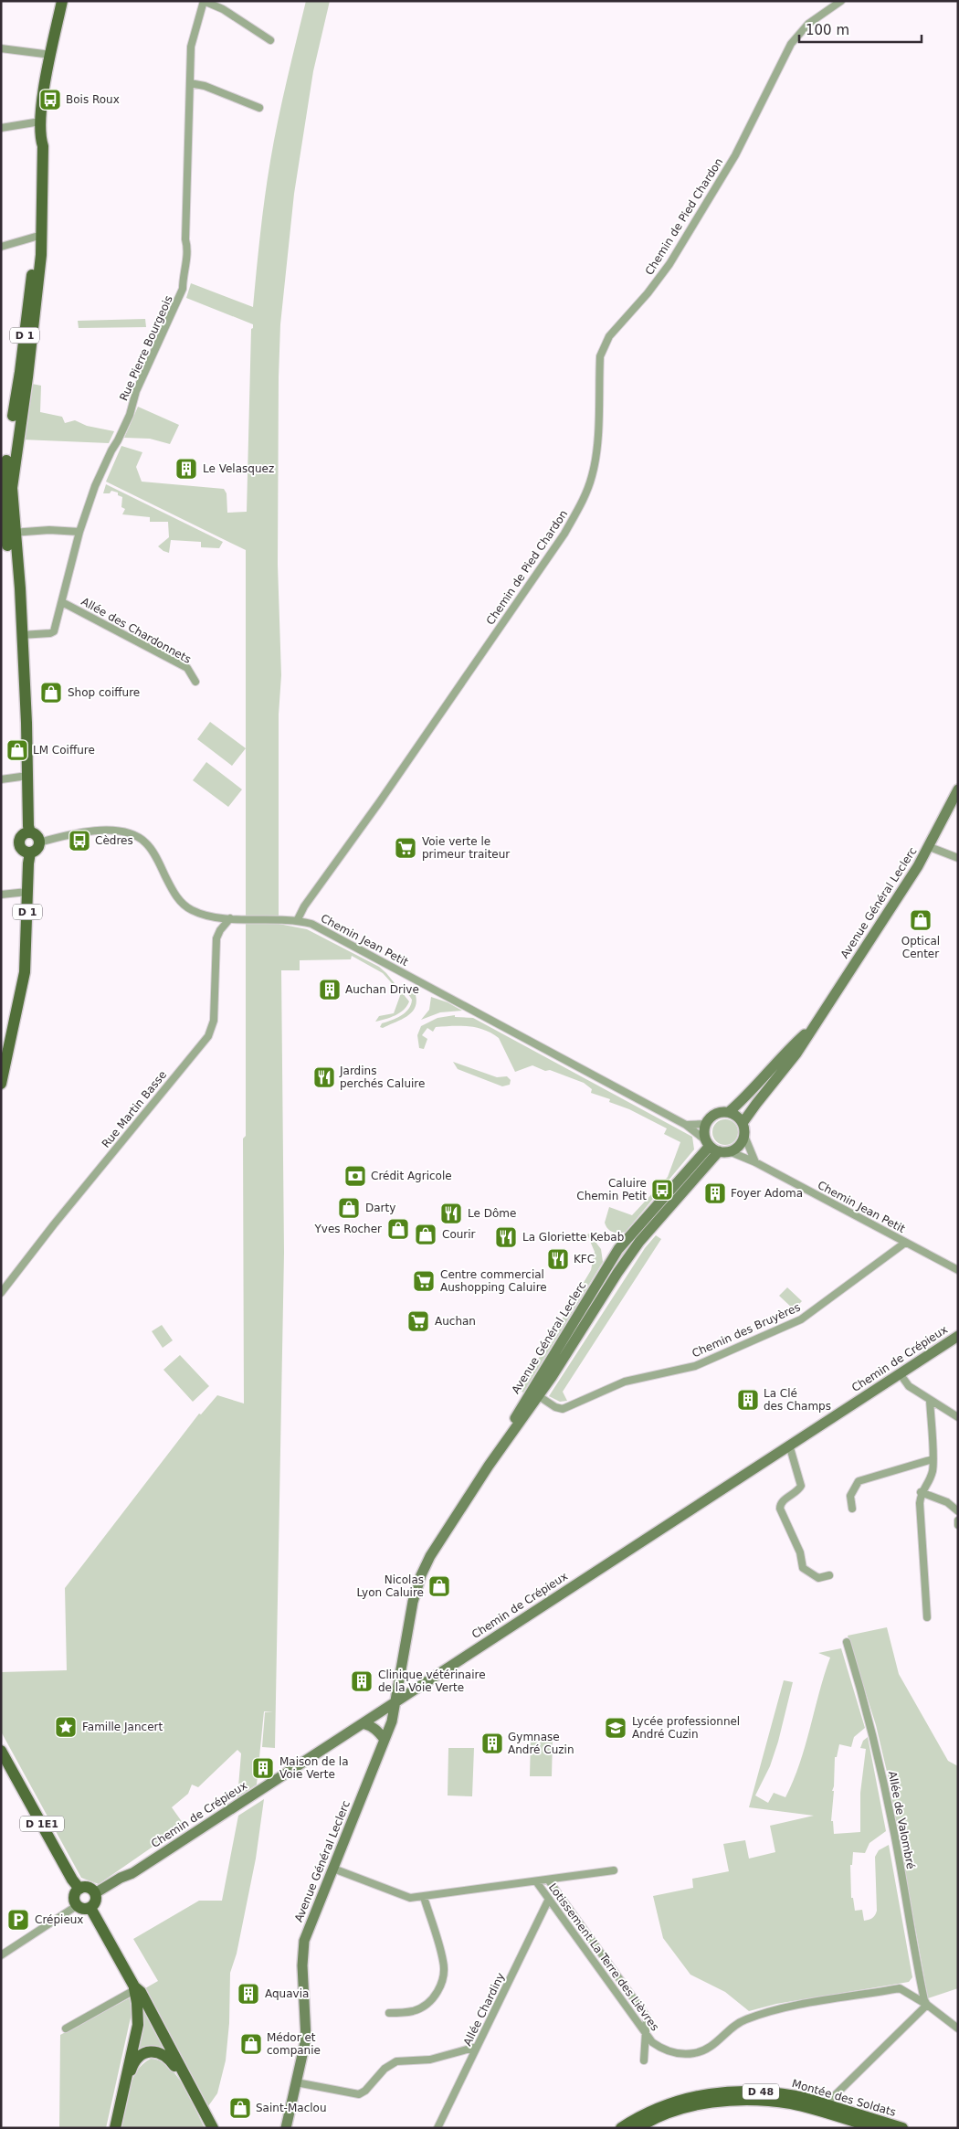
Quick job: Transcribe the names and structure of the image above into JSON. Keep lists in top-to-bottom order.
{
  "streets": {
    "main road": [
      "D 1",
      "Avenue Général Leclerc",
      "Chemin de Crépieux",
      "D 1E1",
      "D 48",
      "Montée des Soldats"
    ],
    "street": [
      "Chemin de Pied Chardon",
      "Rue Pierre Bourgeois",
      "Allée des Chardonnets",
      "Chemin Jean Petit",
      "Rue Martin Basse",
      "Chemin des Bruyères",
      "Allée de Valombré",
      "Lotissement La Terre des Lièvres",
      "Allée Chardiny"
    ]
  },
  "crossings": [
    ["Chemin de Pied Chardon", "Chemin Jean Petit"],
    ["D 1", "Rue Pierre Bourgeois"],
    ["D 1", "Chemin Jean Petit"],
    ["Rue Pierre Bourgeois", "Allée des Chardonnets"],
    ["Avenue Général Leclerc", "Chemin Jean Petit"],
    ["Avenue Général Leclerc", "Chemin des Bruyères"],
    ["Avenue Général Leclerc", "Chemin de Crépieux"],
    ["Avenue Général Leclerc", "Lotissement La Terre des Lièvres"],
    ["Chemin Jean Petit", "Rue Martin Basse"],
    ["Chemin Jean Petit", "Chemin des Bruyères"],
    ["Chemin de Crépieux", "D 1E1"],
    ["Allée de Valombré", "Lotissement La Terre des Lièvres"],
    ["Lotissement La Terre des Lièvres", "Allée Chardiny"]
  ],
  "places": {
    "bus stop": ["Bois Roux", "Cèdres", "Caluire Chemin Petit"],
    "building": [
      "Le Velasquez",
      "Auchan Drive",
      "Foyer Adoma",
      "La Clé des Champs",
      "Clinique vétérinaire de la Voie Verte",
      "Gymnase André Cuzin",
      "Maison de la Voie Verte",
      "Aquavia"
    ],
    "shop": [
      "Shop coiffure",
      "LM Coiffure",
      "Optical Center",
      "Darty",
      "Yves Rocher",
      "Courir",
      "Nicolas Lyon Caluire",
      "Médor et companie",
      "Saint-Maclou"
    ],
    "supermarket": ["Voie verte le primeur traiteur", "Centre commercial Aushopping Caluire", "Auchan"],
    "restaurant": [
      "Jardins perchés Caluire",
      "Le Dôme",
      "La Gloriette Kebab",
      "KFC"
    ],
    "bank": ["Crédit Agricole"],
    "place": ["Famille Jancert"],
    "school or university": ["Lycée professionnel André Cuzin"],
    "parking": ["Crépieux"]
  },
  "scale_bar": "100 m"
}
